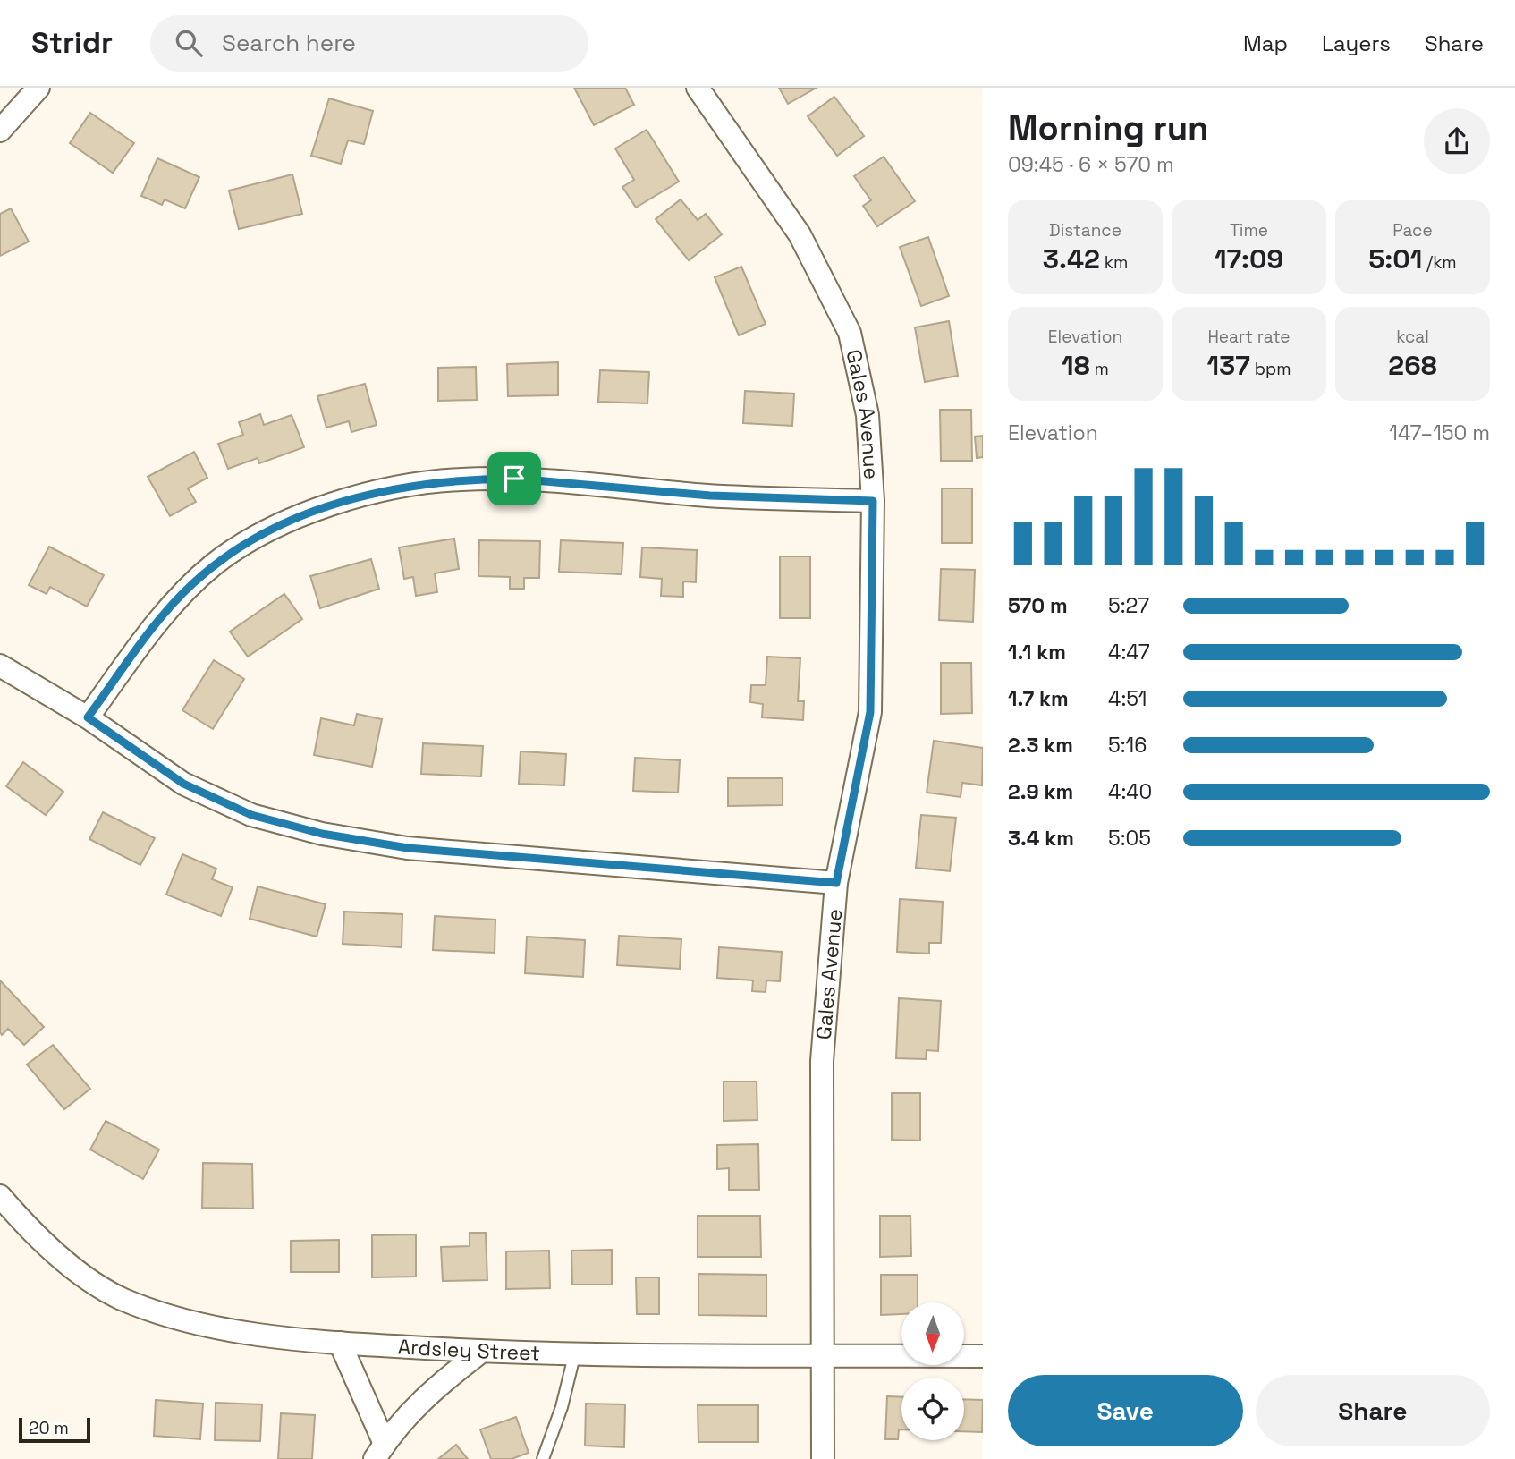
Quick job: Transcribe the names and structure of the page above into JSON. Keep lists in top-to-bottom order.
{
  "streets": {
    "street": ["Gales Avenue", "Ardsley Street"]
  },
  "crossings": [
    ["Gales Avenue", "Ardsley Street"]
  ],
  "scale_bar": "20 m",
  "north": "bottom",
  "page": {
    "header": "Stridr",
    "search": "Search here",
    "nav": ["Map", "Layers", "Share"],
    "heading": ["Morning run", "09:45 · 6 × 570 m"],
    "stats": [
      ["Distance", "3.42 km"],
      ["Time", "17:09"],
      ["Pace", "5:01 /km"],
      ["Elevation", "18 m"],
      ["Heart rate", "137 bpm"],
      ["kcal", "268"]
    ],
    "chart": ["Elevation", "147–150 m"],
    "list": [
      {
        "name": "570 m",
        "note": "5:27"
      },
      {
        "name": "1.1 km",
        "note": "4:47"
      },
      {
        "name": "1.7 km",
        "note": "4:51"
      },
      {
        "name": "2.3 km",
        "note": "5:16"
      },
      {
        "name": "2.9 km",
        "note": "4:40"
      },
      {
        "name": "3.4 km",
        "note": "5:05"
      }
    ],
    "buttons": ["Save", "Share"],
    "scale": "20 m"
  }
}
